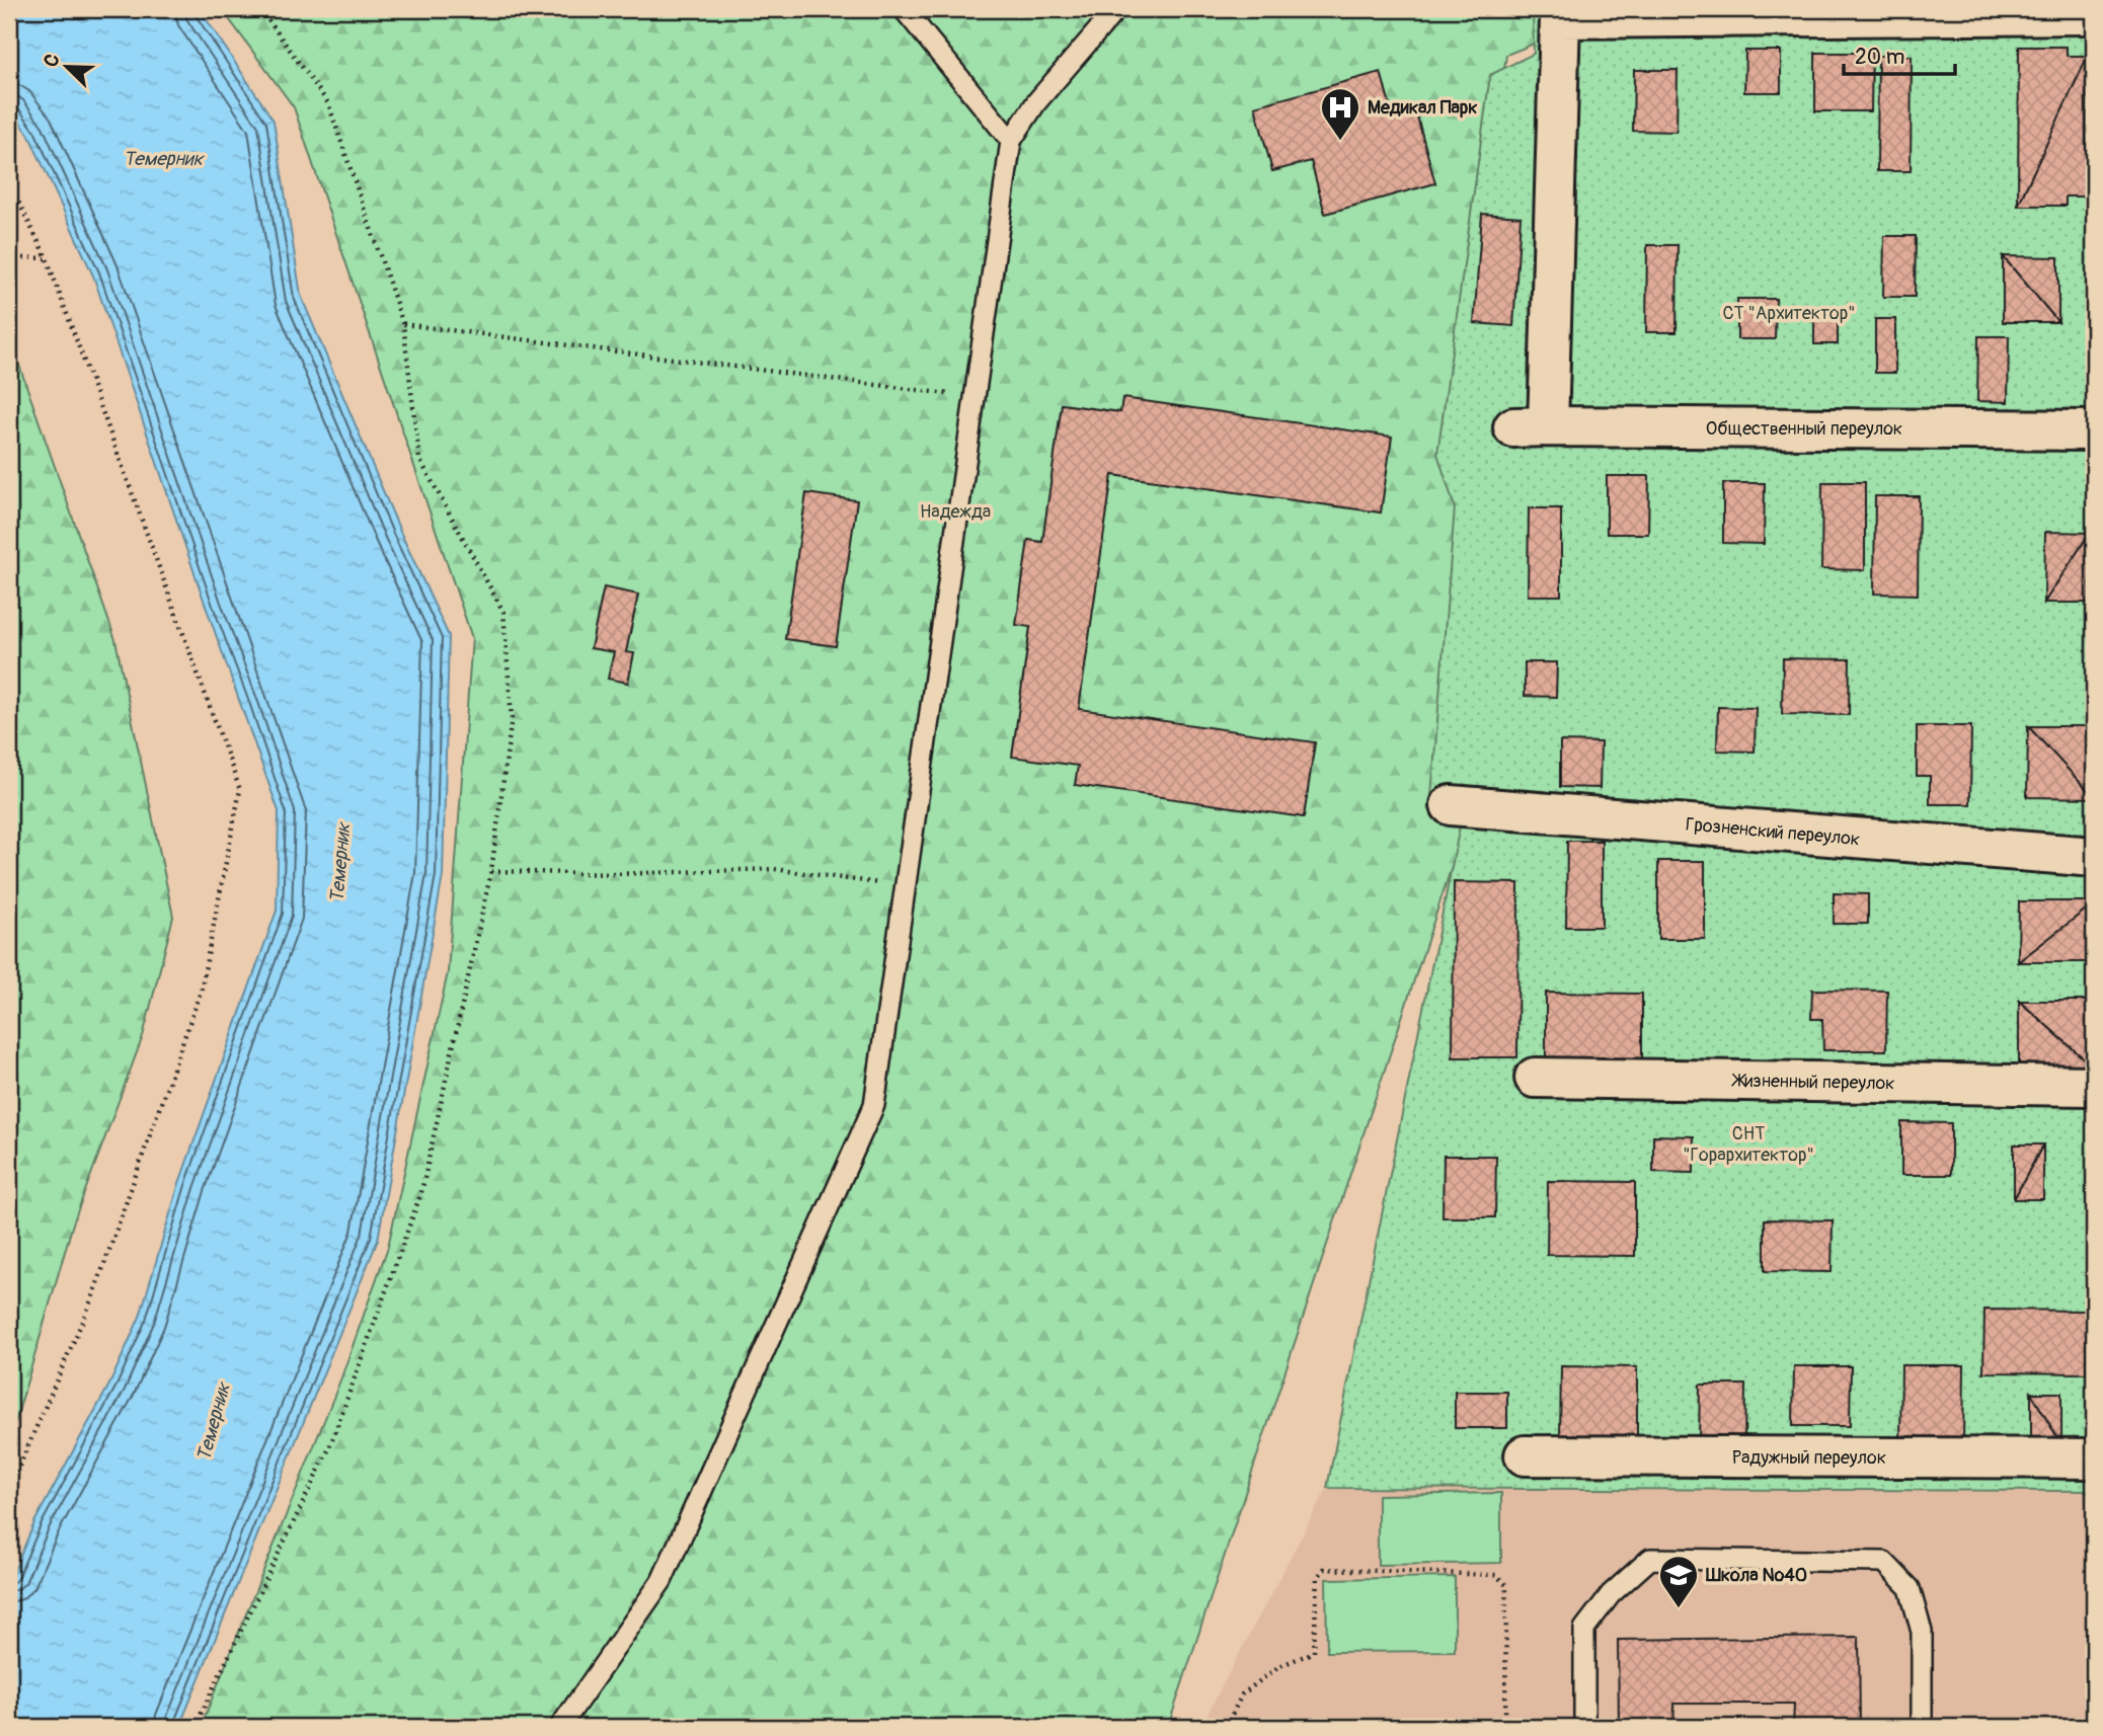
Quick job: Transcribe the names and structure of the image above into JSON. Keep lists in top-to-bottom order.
{
  "streets": {
    "street": [
      "Общественный переулок",
      "Грозненский переулок",
      "Жизненный переулок",
      "Радужный переулок"
    ]
  },
  "water": ["Темерник"],
  "parks": ["СТ \"Архитектор\"", "Надежда", "СНТ \"Горархитектор\""],
  "places": {
    "hospital": ["Медикал Парк"],
    "school or university": ["Школа №40"]
  },
  "scale_bar": "20 m",
  "north": "top left"
}
